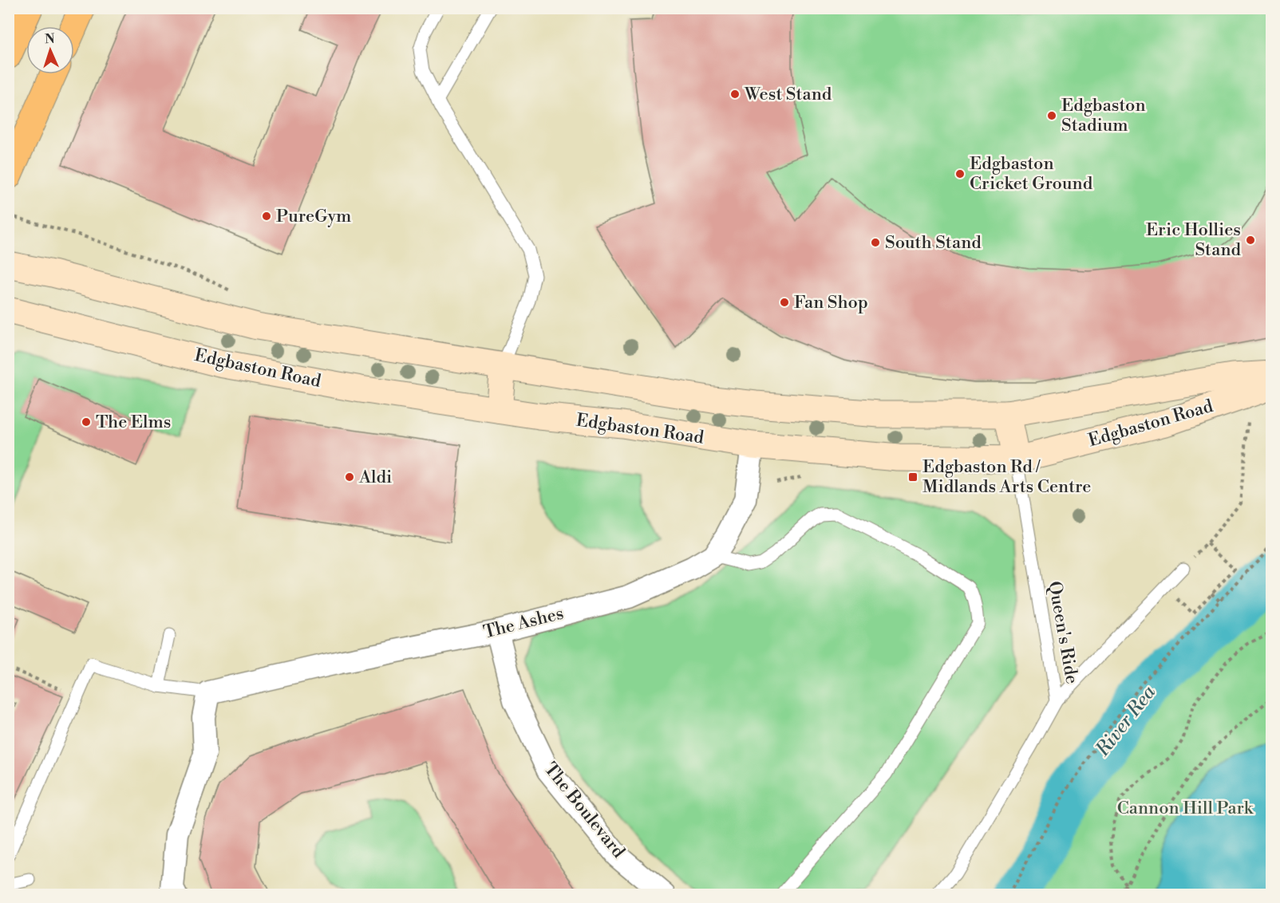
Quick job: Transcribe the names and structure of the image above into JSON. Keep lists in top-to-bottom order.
{
  "streets": {
    "main road": ["Edgbaston Road"],
    "street": ["The Ashes", "The Boulevard"],
    "lane": ["Queen's Ride"]
  },
  "crossings": [
    ["Edgbaston Road", "The Ashes"],
    ["Edgbaston Road", "Queen's Ride"],
    ["The Ashes", "The Boulevard"]
  ],
  "water": ["River Rea"],
  "parks": ["Cannon Hill Park"],
  "places": {
    "other": [
      "West Stand",
      "Edgbaston Stadium",
      "Edgbaston Cricket Ground",
      "PureGym",
      "Eric Hollies Stand",
      "South Stand",
      "Fan Shop",
      "The Elms",
      "Aldi"
    ],
    "transit": ["Edgbaston Rd / Midlands Arts Centre"]
  },
  "north": "top"
}
